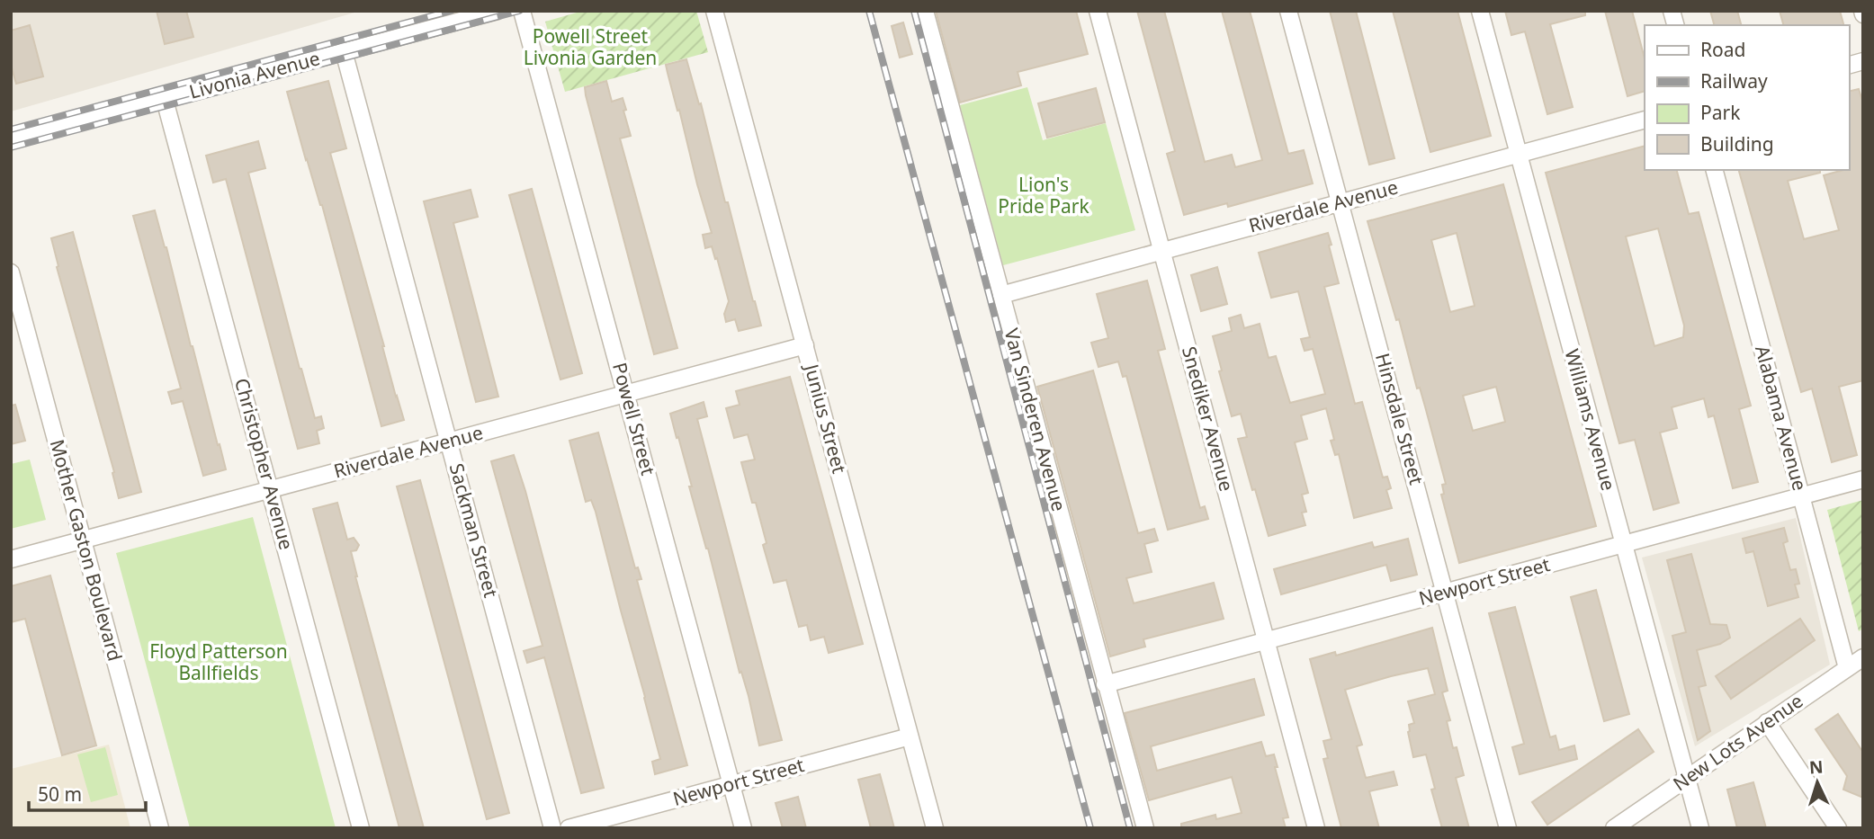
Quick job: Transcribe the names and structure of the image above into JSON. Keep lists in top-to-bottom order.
{
  "streets": {
    "street": [
      "Livonia Avenue",
      "Riverdale Avenue",
      "Alabama Avenue",
      "Powell Street",
      "Junius Street",
      "Snediker Avenue",
      "Hinsdale Street",
      "Van Sinderen Avenue",
      "Williams Avenue",
      "Christopher Avenue",
      "Sackman Street",
      "Mother Gaston Boulevard",
      "Newport Street",
      "New Lots Avenue"
    ]
  },
  "crossings": [
    ["Livonia Avenue", "Christopher Avenue"],
    ["Livonia Avenue", "Sackman Street"],
    ["Riverdale Avenue", "Powell Street"],
    ["Riverdale Avenue", "Junius Street"],
    ["Riverdale Avenue", "Snediker Avenue"],
    ["Riverdale Avenue", "Hinsdale Street"],
    ["Riverdale Avenue", "Van Sinderen Avenue"],
    ["Riverdale Avenue", "Williams Avenue"],
    ["Riverdale Avenue", "Christopher Avenue"],
    ["Riverdale Avenue", "Sackman Street"],
    ["Riverdale Avenue", "Mother Gaston Boulevard"],
    ["Alabama Avenue", "Newport Street"],
    ["Alabama Avenue", "New Lots Avenue"],
    ["Powell Street", "Newport Street"],
    ["Junius Street", "Newport Street"],
    ["Snediker Avenue", "Newport Street"],
    ["Hinsdale Street", "Newport Street"],
    ["Van Sinderen Avenue", "Newport Street"],
    ["Williams Avenue", "Newport Street"],
    ["Williams Avenue", "New Lots Avenue"]
  ],
  "parks": ["Powell Street Livonia Garden", "Lion's Pride Park", "Floyd Patterson Ballfields"],
  "legend": [
    "Road",
    "Railway",
    "Park",
    "Building"
  ],
  "scale_bar": "50 m",
  "north": "top"
}
